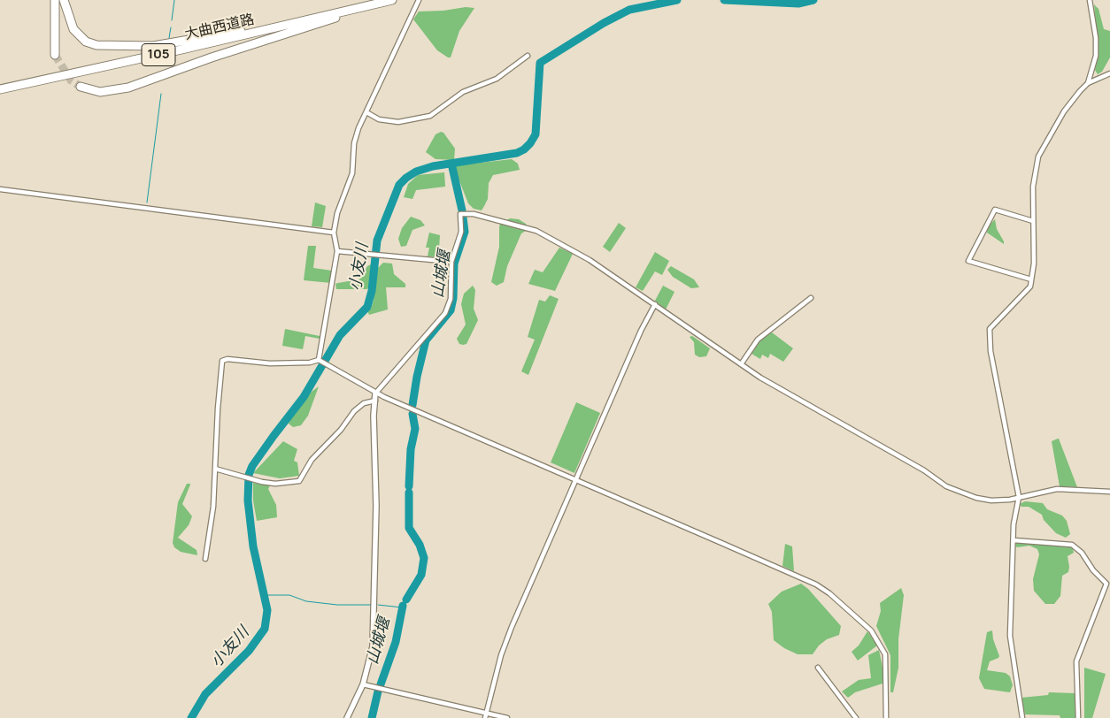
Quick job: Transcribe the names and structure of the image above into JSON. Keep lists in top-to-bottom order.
{
  "streets": {
    "highway": ["大曲西道路", "105"]
  },
  "water": ["小友川", "山城堰"]
}
